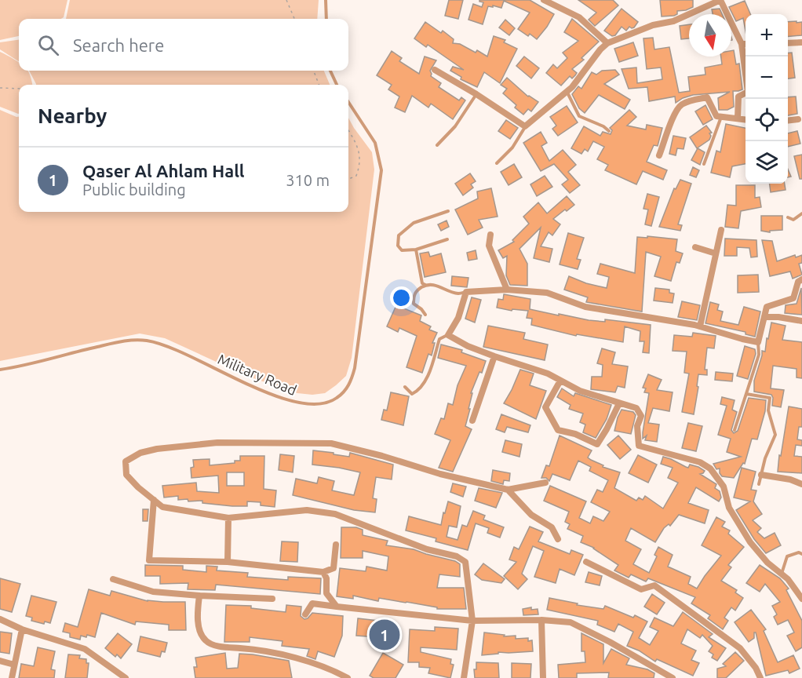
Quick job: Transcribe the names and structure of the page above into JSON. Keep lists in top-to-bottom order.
{
  "streets": {
    "lane": ["Military Road"]
  },
  "north": "bottom",
  "page": {
    "map_buttons": ["+", "−"],
    "search": "Search here",
    "heading": "Nearby",
    "list": [
      {
        "mark": "1",
        "name": "Qaser Al Ahlam Hall",
        "note": "Public building",
        "value": "310 m"
      }
    ],
    "pins": "1"
  }
}
